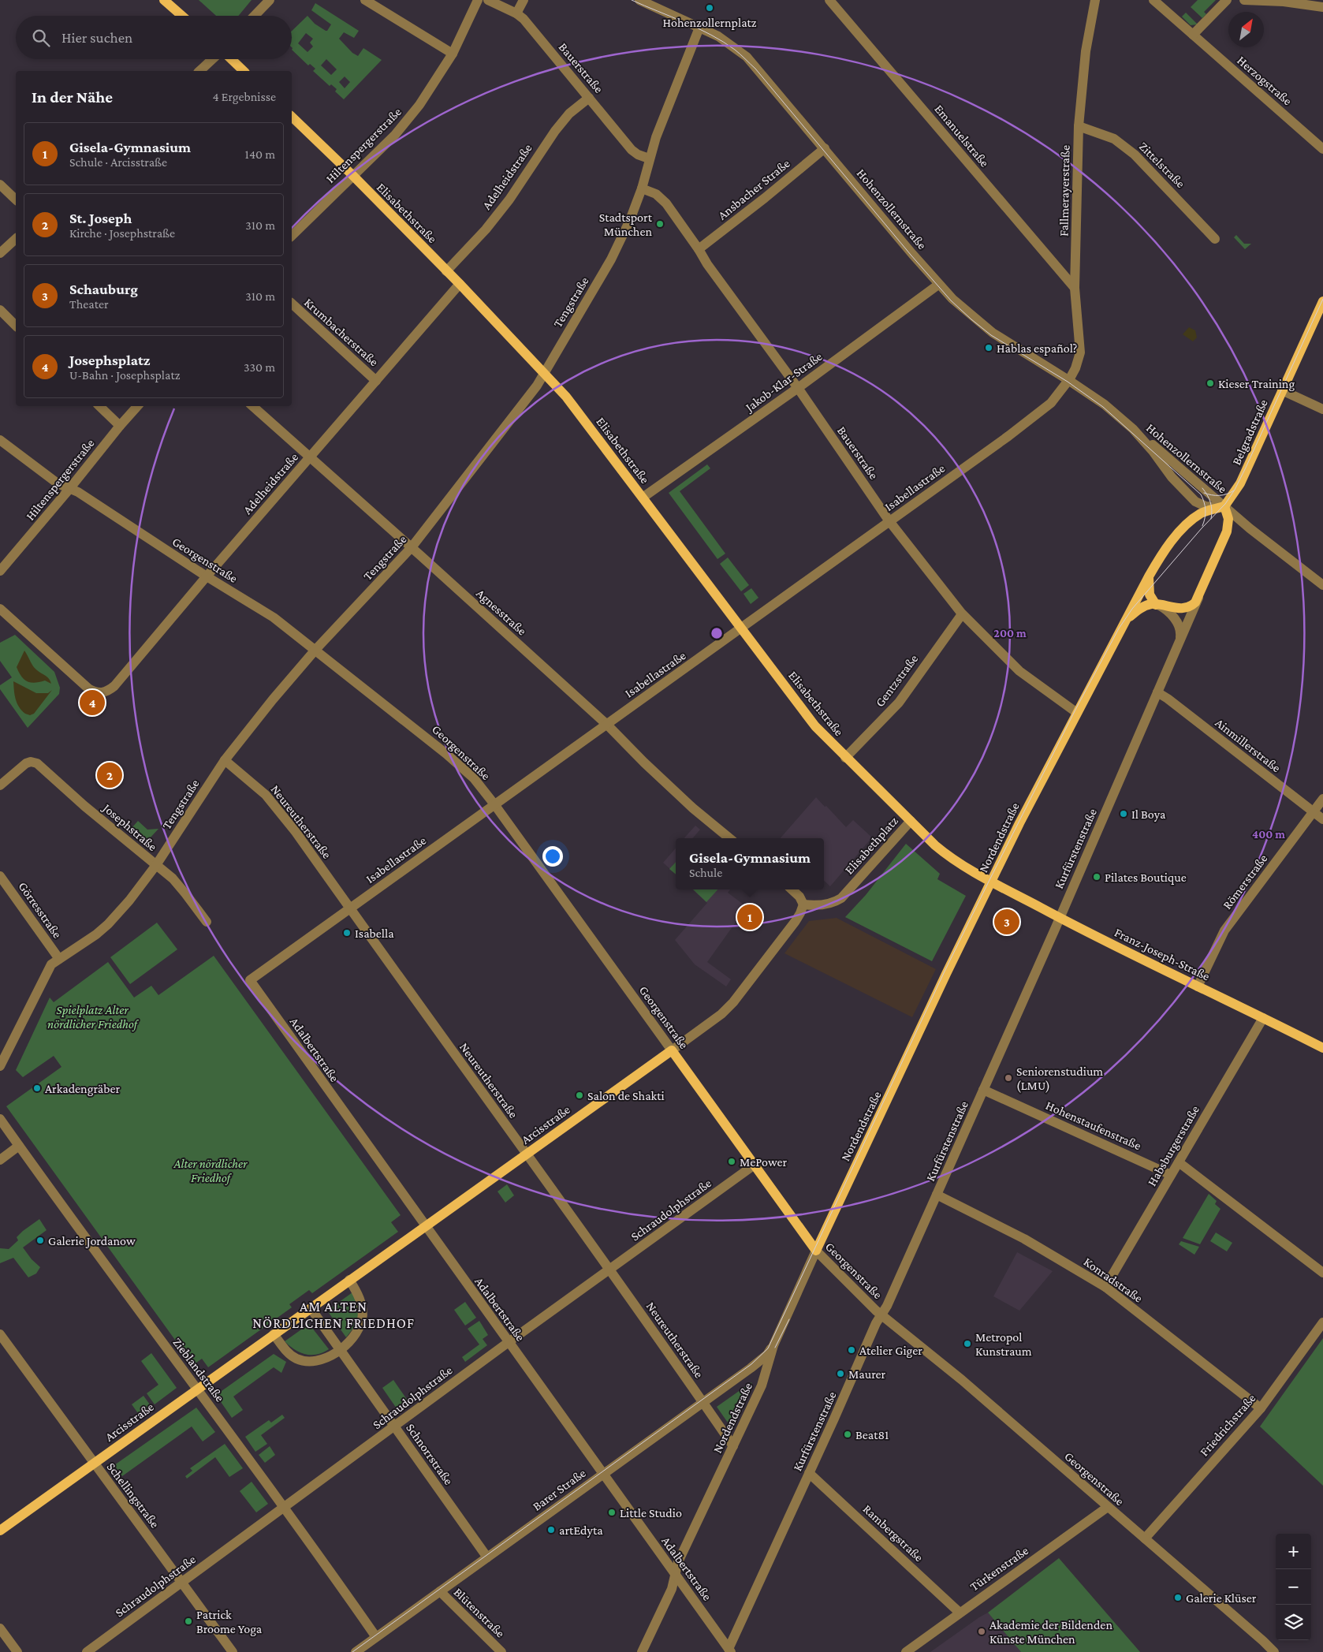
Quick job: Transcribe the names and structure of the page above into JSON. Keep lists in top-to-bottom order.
{
  "streets": {
    "main road": [
      "Elisabethstraße",
      "Belgradstraße",
      "Georgenstraße",
      "Nordendstraße",
      "Elisabethplatz",
      "Franz-Joseph-Straße",
      "Arcisstraße"
    ],
    "street": [
      "Bauerstraße",
      "Herzogstraße",
      "Emanuelstraße",
      "Hiltenspergerstraße",
      "Zittelstraße",
      "Adelheidstraße",
      "Ansbacher Straße",
      "Fallmerayerstraße",
      "Hohenzollernstraße",
      "Tengstraße",
      "Krumbacherstraße",
      "Jakob-Klar-Straße",
      "Isabellastraße",
      "Agnesstraße",
      "Gentzstraße",
      "Ainmillerstraße",
      "Neureutherstraße",
      "Josephstraße",
      "Kurfürstenstraße",
      "Römerstraße",
      "Görresstraße",
      "Adalbertstraße",
      "Hohenstaufenstraße",
      "Habsburgerstraße",
      "Schraudolphstraße",
      "Konradstraße",
      "Zieblandstraße",
      "Friedrichstraße",
      "Schnorrstraße",
      "Barer Straße",
      "Schellingstraße",
      "Rambergstraße",
      "Türkenstraße",
      "Blütenstraße"
    ]
  },
  "crossings": [
    ["Bauerstraße", "Adelheidstraße"],
    ["Bauerstraße", "Ansbacher Straße"],
    ["Bauerstraße", "Tengstraße"],
    ["Bauerstraße", "Jakob-Klar-Straße"],
    ["Bauerstraße", "Isabellastraße"],
    ["Bauerstraße", "Gentzstraße"],
    ["Bauerstraße", "Nordendstraße"],
    ["Emanuelstraße", "Fallmerayerstraße"],
    ["Hiltenspergerstraße", "Elisabethstraße"],
    ["Hiltenspergerstraße", "Georgenstraße"],
    ["Zittelstraße", "Fallmerayerstraße"],
    ["Adelheidstraße", "Elisabethstraße"],
    ["Adelheidstraße", "Krumbacherstraße"],
    ["Adelheidstraße", "Georgenstraße"],
    ["Adelheidstraße", "Agnesstraße"],
    ["Ansbacher Straße", "Hohenzollernstraße"],
    ["Fallmerayerstraße", "Hohenzollernstraße"],
    ["Fallmerayerstraße", "Isabellastraße"],
    ["Hohenzollernstraße", "Tengstraße"],
    ["Hohenzollernstraße", "Jakob-Klar-Straße"],
    ["Hohenzollernstraße", "Belgradstraße"],
    ["Hohenzollernstraße", "Isabellastraße"],
    ["Elisabethstraße", "Tengstraße"],
    ["Elisabethstraße", "Jakob-Klar-Straße"],
    ["Elisabethstraße", "Isabellastraße"],
    ["Elisabethstraße", "Gentzstraße"],
    ["Elisabethstraße", "Elisabethplatz"],
    ["Tengstraße", "Georgenstraße"],
    ["Tengstraße", "Agnesstraße"],
    ["Tengstraße", "Neureutherstraße"],
    ["Tengstraße", "Josephstraße"],
    ["Tengstraße", "Görresstraße"],
    ["Isabellastraße", "Georgenstraße"],
    ["Isabellastraße", "Agnesstraße"],
    ["Isabellastraße", "Neureutherstraße"],
    ["Isabellastraße", "Adalbertstraße"],
    ["Georgenstraße", "Nordendstraße"],
    ["Georgenstraße", "Kurfürstenstraße"],
    ["Georgenstraße", "Arcisstraße"],
    ["Georgenstraße", "Schraudolphstraße"],
    ["Georgenstraße", "Friedrichstraße"],
    ["Georgenstraße", "Türkenstraße"],
    ["Ainmillerstraße", "Kurfürstenstraße"],
    ["Ainmillerstraße", "Römerstraße"],
    ["Neureutherstraße", "Nordendstraße"],
    ["Neureutherstraße", "Arcisstraße"],
    ["Neureutherstraße", "Schraudolphstraße"],
    ["Neureutherstraße", "Barer Straße"],
    ["Nordendstraße", "Elisabethplatz"],
    ["Nordendstraße", "Franz-Joseph-Straße"],
    ["Nordendstraße", "Adalbertstraße"],
    ["Nordendstraße", "Barer Straße"],
    ["Elisabethplatz", "Franz-Joseph-Straße"],
    ["Elisabethplatz", "Arcisstraße"],
    ["Kurfürstenstraße", "Franz-Joseph-Straße"],
    ["Kurfürstenstraße", "Adalbertstraße"],
    ["Kurfürstenstraße", "Hohenstaufenstraße"],
    ["Kurfürstenstraße", "Konradstraße"],
    ["Kurfürstenstraße", "Rambergstraße"],
    ["Römerstraße", "Franz-Joseph-Straße"],
    ["Franz-Joseph-Straße", "Habsburgerstraße"],
    ["Adalbertstraße", "Arcisstraße"],
    ["Adalbertstraße", "Schraudolphstraße"],
    ["Adalbertstraße", "Barer Straße"],
    ["Arcisstraße", "Zieblandstraße"],
    ["Arcisstraße", "Schnorrstraße"],
    ["Arcisstraße", "Schellingstraße"],
    ["Hohenstaufenstraße", "Habsburgerstraße"],
    ["Habsburgerstraße", "Konradstraße"],
    ["Schraudolphstraße", "Zieblandstraße"],
    ["Schraudolphstraße", "Schnorrstraße"],
    ["Schraudolphstraße", "Schellingstraße"],
    ["Konradstraße", "Friedrichstraße"],
    ["Zieblandstraße", "Barer Straße"],
    ["Schnorrstraße", "Barer Straße"],
    ["Barer Straße", "Blütenstraße"],
    ["Rambergstraße", "Türkenstraße"]
  ],
  "districts": ["AM ALTEN NÖRDLICHEN FRIEDHOF"],
  "parks": ["Spielplatz Alter nördlicher Friedhof", "Alter nördlicher Friedhof"],
  "places": [
    "Hohenzollernplatz",
    "Stadtsport München",
    "Hablas español?",
    "Kieser Training",
    "Il Boya",
    "Pilates Boutique",
    "Isabella",
    "Seniorenstudium (LMU)",
    "Arkadengräber",
    "Salon de Shakti",
    "MePower",
    "Galerie Jordanow",
    "Metropol Kunstraum",
    "Atelier Giger",
    "Maurer",
    "Beat81",
    "Little Studio",
    "artEdyta",
    "Galerie Klüser",
    "Patrick Broome Yoga",
    "Akademie der Bildenden Künste München"
  ],
  "north": "top right",
  "page": {
    "search": "Hier suchen",
    "heading": ["In der Nähe", "4 Ergebnisse"],
    "list": [
      {
        "mark": "1",
        "name": "Gisela-Gymnasium",
        "note": "Schule · Arcisstraße",
        "value": "140 m"
      },
      {
        "mark": "2",
        "name": "St. Joseph",
        "note": "Kirche · Josephstraße",
        "value": "310 m"
      },
      {
        "mark": "3",
        "name": "Schauburg",
        "note": "Theater",
        "value": "310 m"
      },
      {
        "mark": "4",
        "name": "Josephsplatz",
        "note": "U-Bahn · Josephsplatz",
        "value": "330 m"
      }
    ],
    "pins": [
      "4",
      "2",
      "1",
      "3"
    ],
    "popup": ["Gisela-Gymnasium", "Schule"],
    "map_buttons": ["+", "−"]
  },
  "rings": ["200 m", "400 m"]
}
